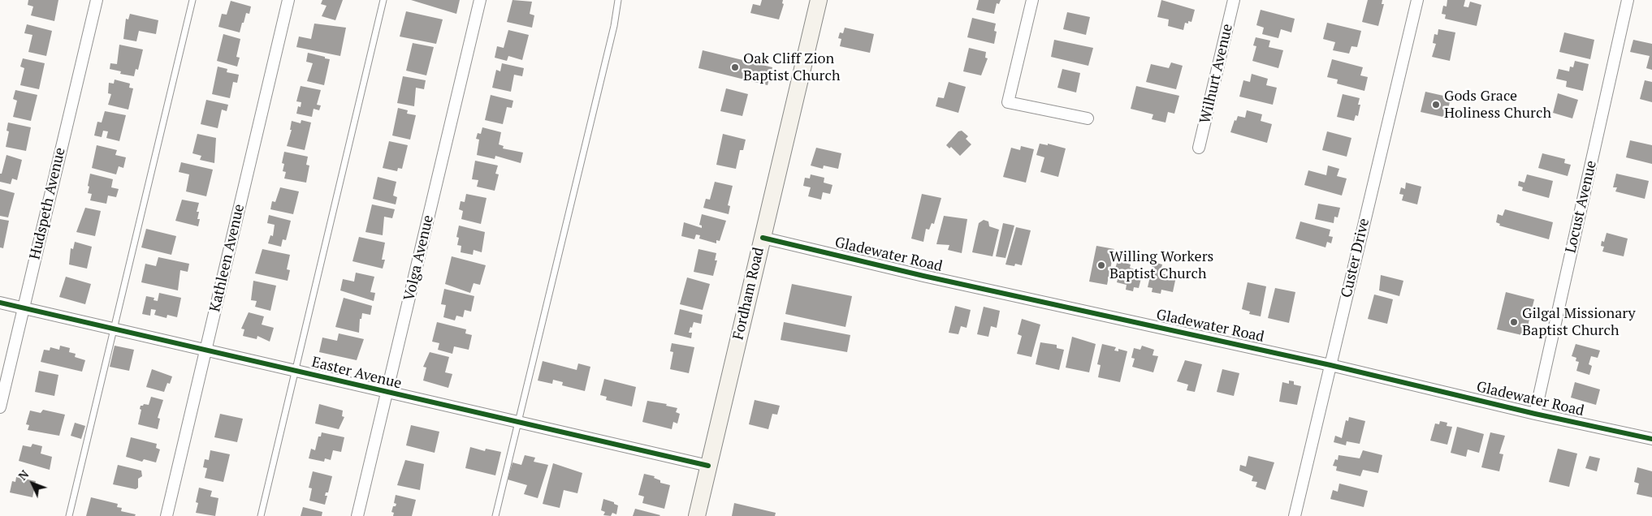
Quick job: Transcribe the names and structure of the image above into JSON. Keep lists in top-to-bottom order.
{
  "streets": {
    "street": [
      "Wilhurt Avenue",
      "Hudspeth Avenue",
      "Locust Avenue",
      "Gladewater Road",
      "Kathleen Avenue",
      "Volga Avenue",
      "Custer Drive",
      "Fordham Road",
      "Easter Avenue"
    ]
  },
  "crossings": [
    ["Hudspeth Avenue", "Easter Avenue"],
    ["Locust Avenue", "Gladewater Road"],
    ["Gladewater Road", "Custer Drive"],
    ["Gladewater Road", "Fordham Road"],
    ["Kathleen Avenue", "Easter Avenue"],
    ["Volga Avenue", "Easter Avenue"],
    ["Fordham Road", "Easter Avenue"]
  ],
  "places": [
    "Oak Cliff Zion Baptist Church",
    "Gods Grace Holiness Church",
    "Willing Workers Baptist Church",
    "Gilgal Missionary Baptist Church"
  ],
  "north": "top left"
}
